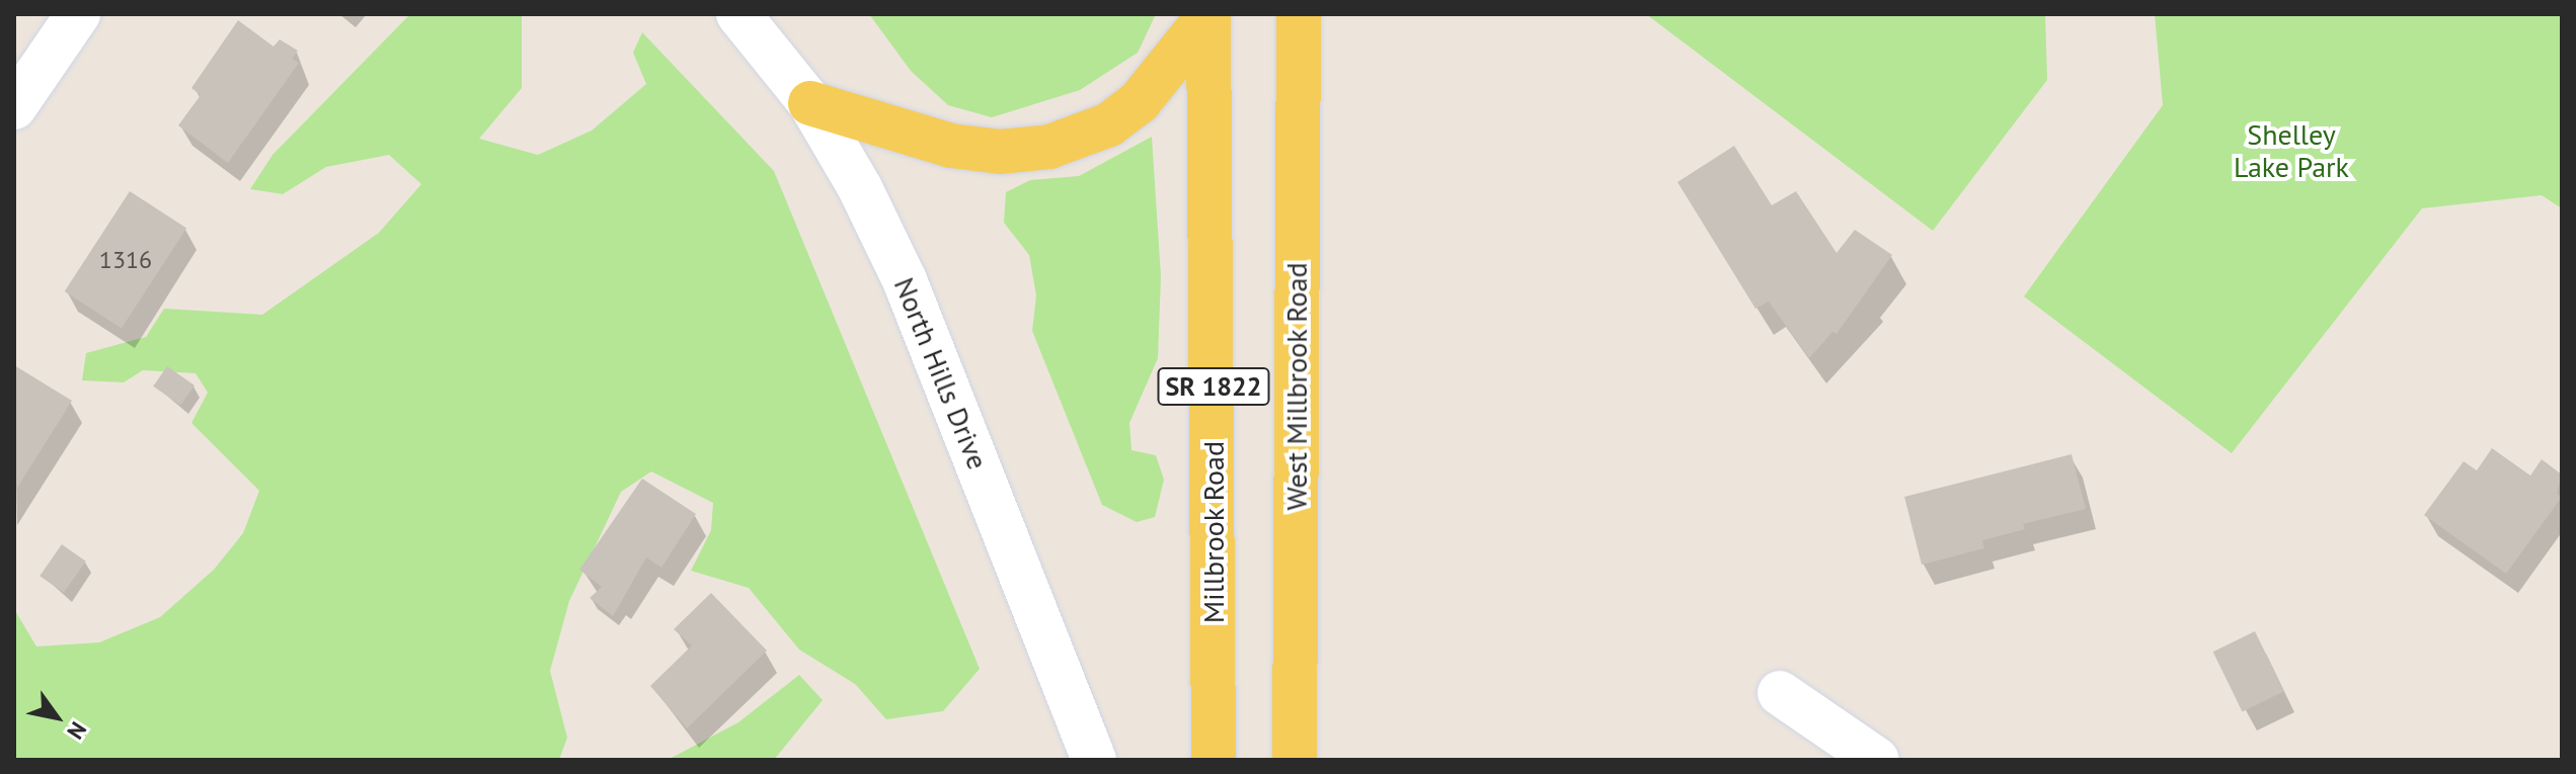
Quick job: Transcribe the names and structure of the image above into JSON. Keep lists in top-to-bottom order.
{
  "streets": {
    "main road": [
      "North Hills Drive",
      "SR 1822",
      "West Millbrook Road",
      "Millbrook Road"
    ]
  },
  "parks": ["Shelley Lake Park"],
  "house_numbers": ["1316"],
  "north": "bottom right"
}
